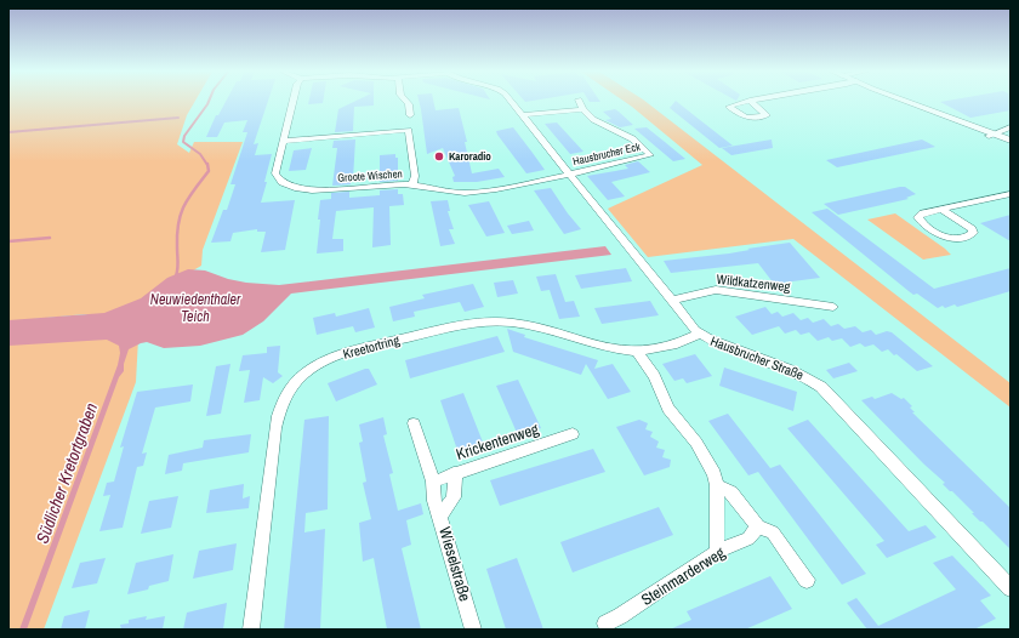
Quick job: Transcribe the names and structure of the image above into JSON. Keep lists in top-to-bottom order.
{
  "streets": {
    "street": [
      "Hausbrucher Eck",
      "Groote Wischen",
      "Wildkatzenweg",
      "Kreetortring",
      "Hausbrucher Straße",
      "Krickentenweg",
      "Wieselstraße",
      "Steinmarderweg"
    ]
  },
  "crossings": [
    ["Hausbrucher Eck", "Groote Wischen"],
    ["Hausbrucher Eck", "Hausbrucher Straße"],
    ["Groote Wischen", "Hausbrucher Straße"],
    ["Wildkatzenweg", "Hausbrucher Straße"],
    ["Kreetortring", "Hausbrucher Straße"],
    ["Krickentenweg", "Wieselstraße"]
  ],
  "water": ["Neuwiedenthaler Teich", "Südlicher Kretortgraben"],
  "places": ["Karoradio"]
}
